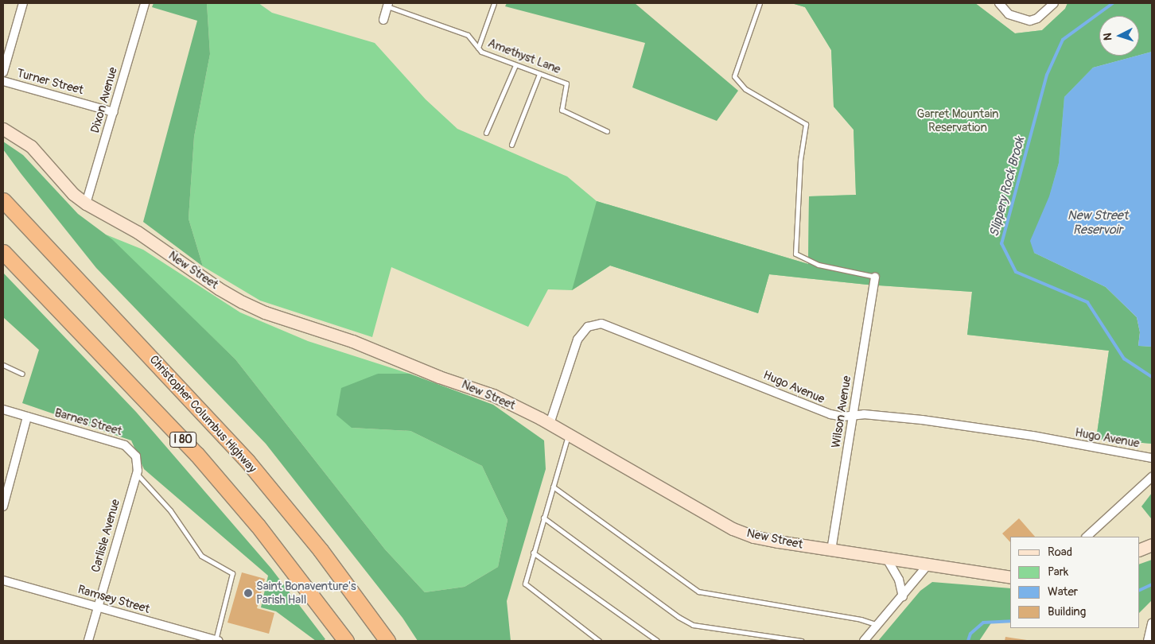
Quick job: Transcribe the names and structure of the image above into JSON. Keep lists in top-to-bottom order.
{
  "streets": {
    "highway": ["Christopher Columbus Highway", "I 80"],
    "street": [
      "Turner Street",
      "Dixon Avenue",
      "New Street",
      "Hugo Avenue",
      "Wilson Avenue",
      "Barnes Street",
      "Carlisle Avenue",
      "Ramsey Street"
    ],
    "lane": ["Amethyst Lane"]
  },
  "crossings": [
    ["Turner Street", "Dixon Avenue"],
    ["Dixon Avenue", "New Street"],
    ["New Street", "Hugo Avenue"],
    ["New Street", "Wilson Avenue"],
    ["Hugo Avenue", "Wilson Avenue"],
    ["Barnes Street", "Carlisle Avenue"],
    ["Carlisle Avenue", "Ramsey Street"]
  ],
  "water": ["Slippery Rock Brook", "New Street Reservoir"],
  "parks": ["Garret Mountain Reservation"],
  "places": ["Saint Bonaventure's Parish Hall"],
  "legend": [
    "Road",
    "Park",
    "Water",
    "Building"
  ],
  "north": "left"
}
